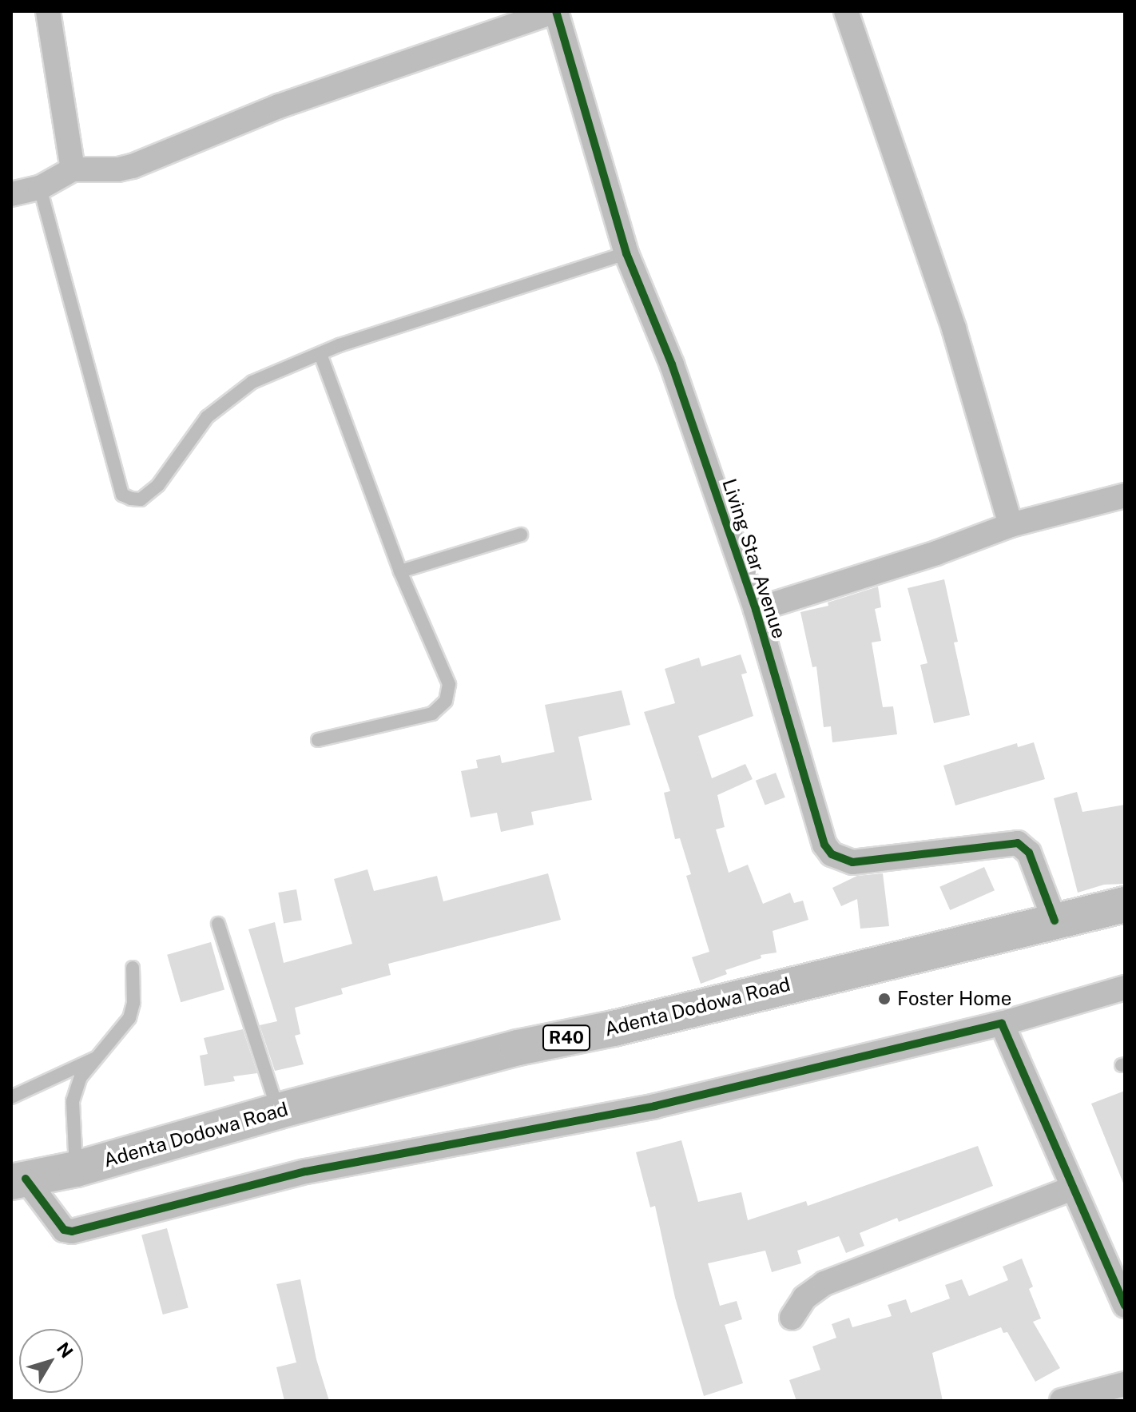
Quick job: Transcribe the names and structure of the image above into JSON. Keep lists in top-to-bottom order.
{
  "streets": {
    "main road": ["Adenta Dodowa Road", "R40"],
    "street": ["Living Star Avenue"]
  },
  "crossings": [
    ["Living Star Avenue", "Adenta Dodowa Road"]
  ],
  "places": ["Foster Home"],
  "north": "top right"
}
